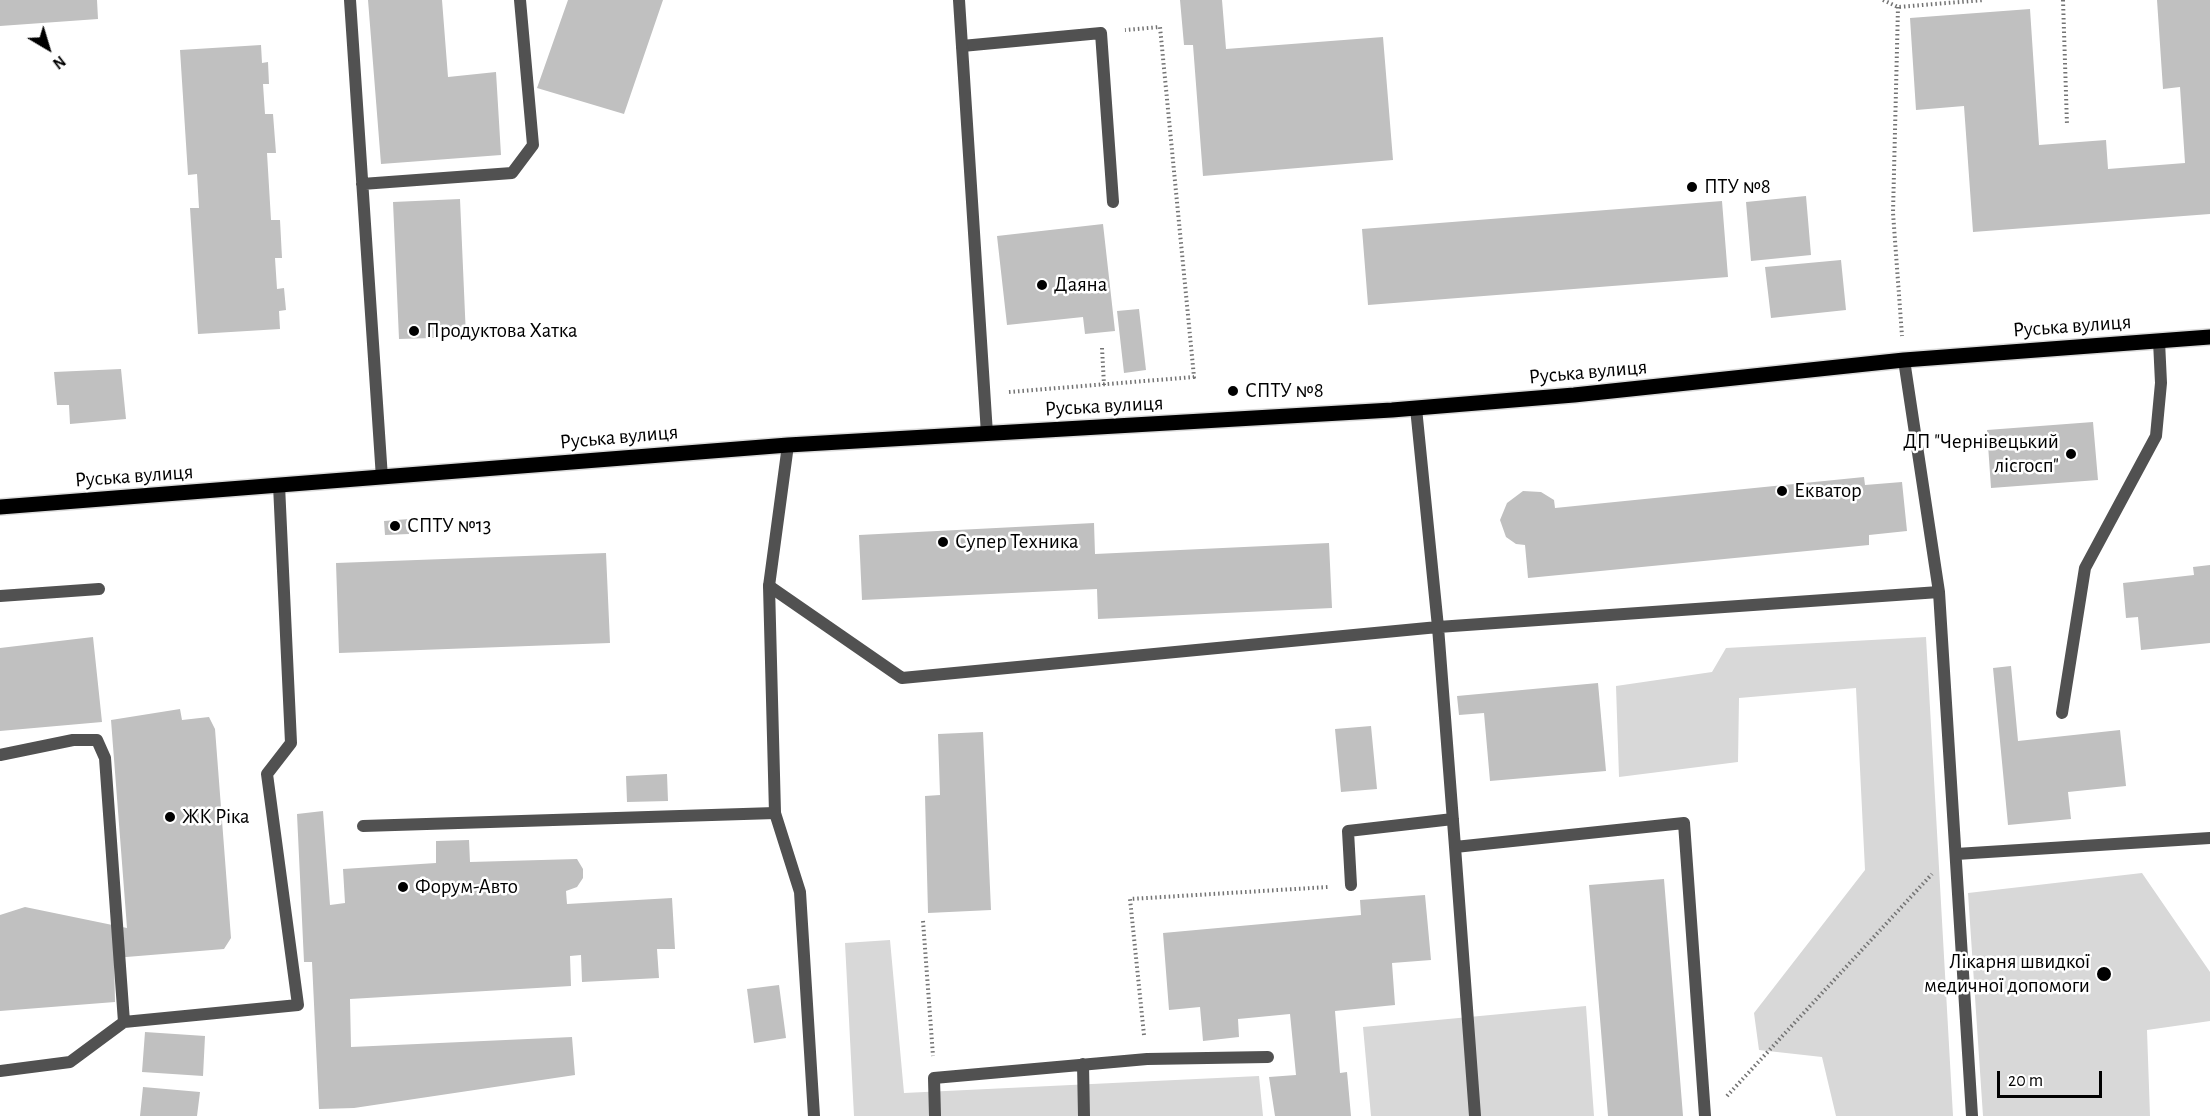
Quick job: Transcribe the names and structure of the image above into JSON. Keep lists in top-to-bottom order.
{
  "streets": {
    "main road": ["Руська вулиця"]
  },
  "places": [
    "ПТУ №8",
    "Даяна",
    "Продуктова Хатка",
    "СПТУ №8",
    "ДП \"Чернівецький лісгосп\"",
    "Екватор",
    "СПТУ №13",
    "Супер Техника",
    "ЖК Ріка",
    "Форум-Авто",
    "Лікарня швидкої медичної допомоги"
  ],
  "scale_bar": "20 m",
  "north": "bottom right"
}
